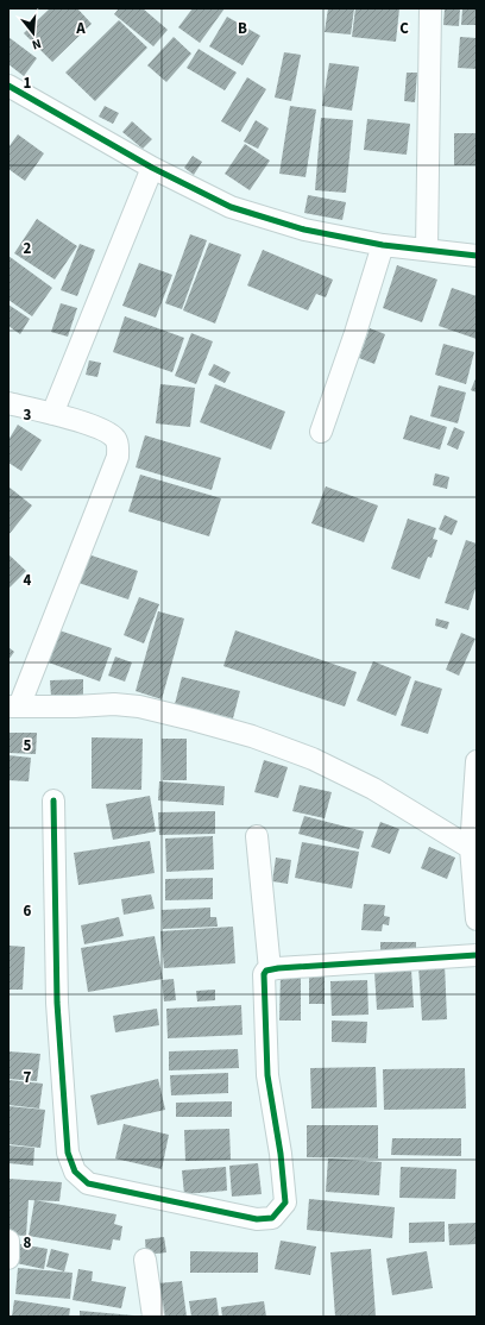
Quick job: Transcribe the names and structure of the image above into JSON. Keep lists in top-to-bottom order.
{
  "north": "bottom",
  "grid": {
    "columns": ["A", "B", "C"],
    "rows": [
      "1",
      "2",
      "3",
      "4",
      "5",
      "6",
      "7",
      "8"
    ]
  }
}
